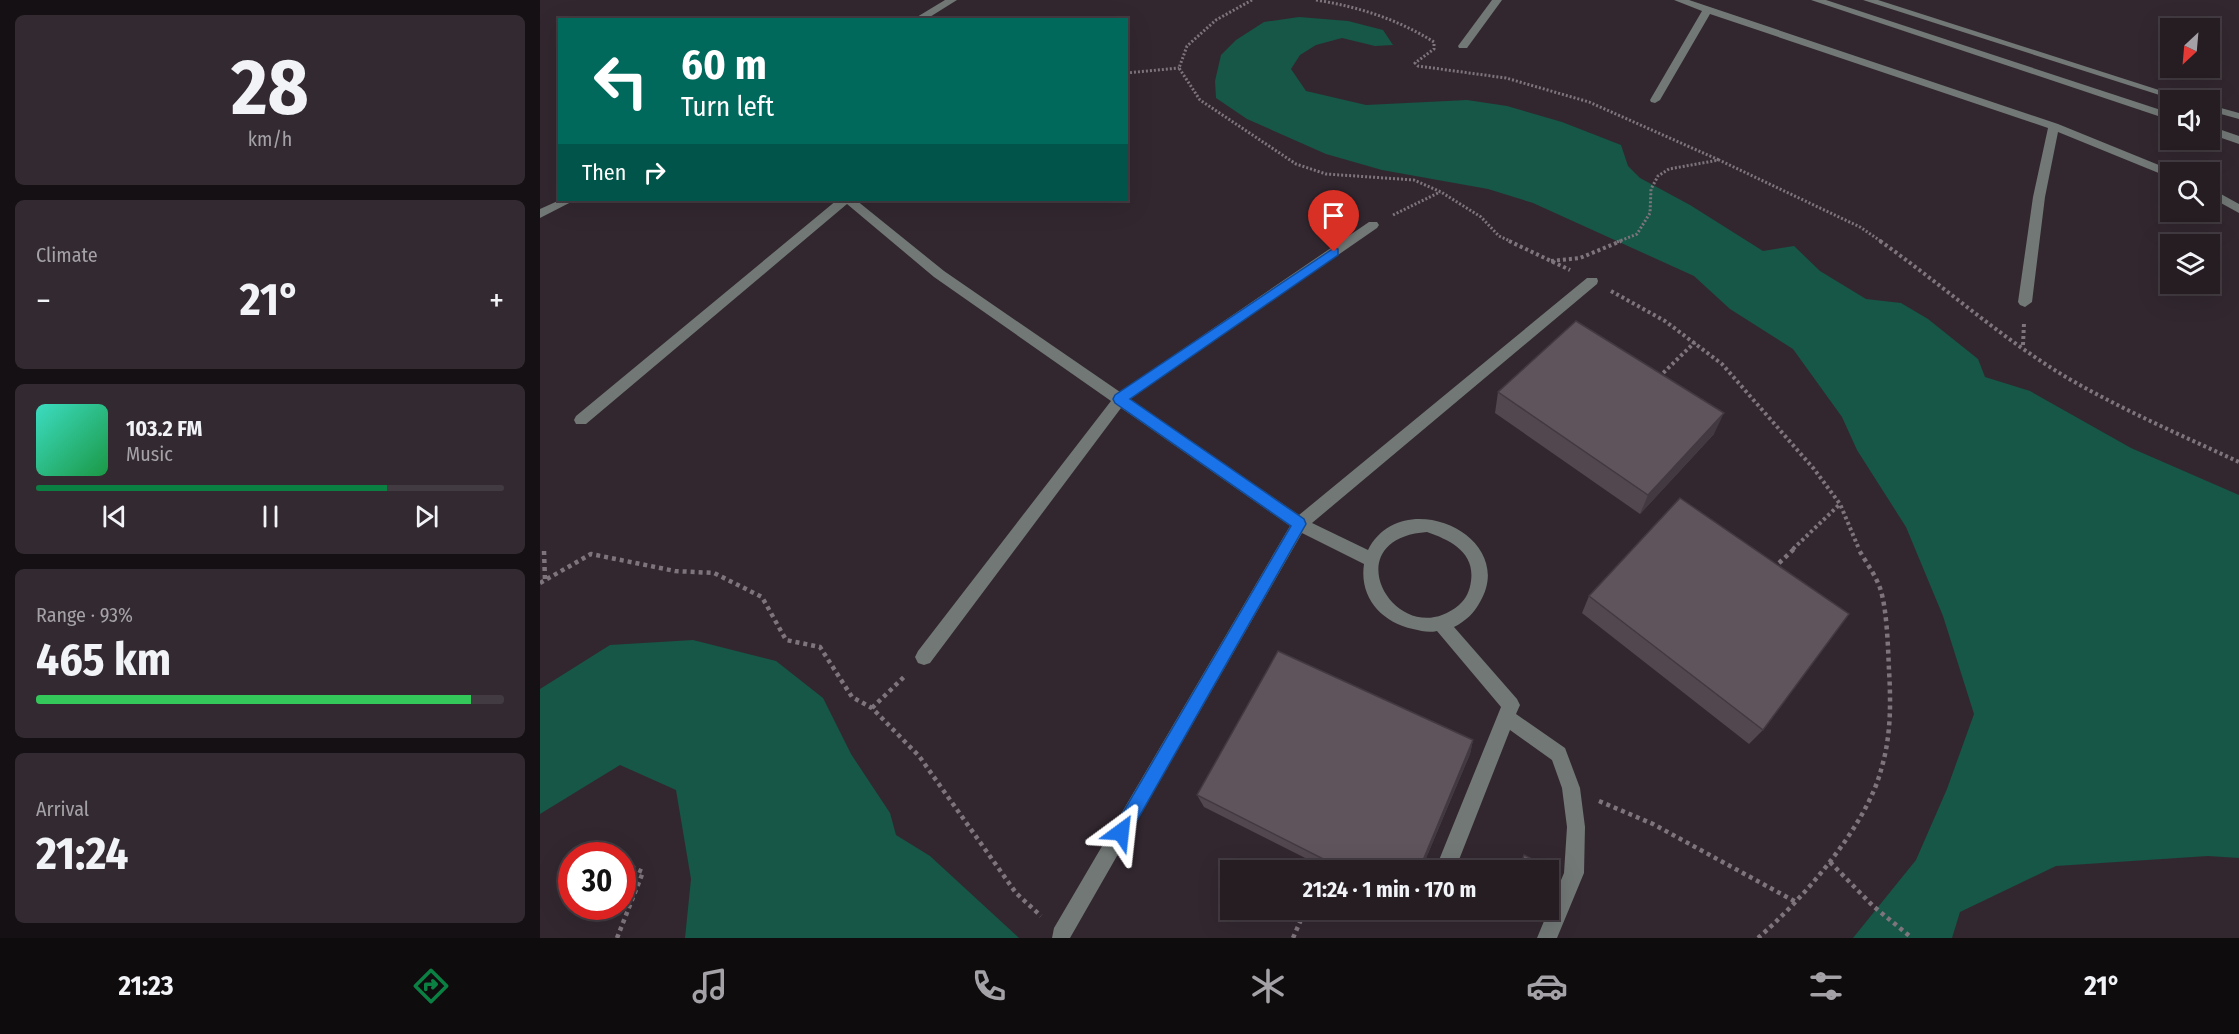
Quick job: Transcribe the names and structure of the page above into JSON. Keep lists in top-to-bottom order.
{
  "north": "bottom left",
  "page": {
    "tile": [
      ["28", "km/h"],
      "Climate",
      ["Range · 93%", "465 km"],
      ["Arrival", "21:24"]
    ],
    "turn": ["60 m", "Turn left"],
    "then": "Then",
    "heat": ["−", "21°", "+"],
    "song": ["103.2 FM", "Music"],
    "limit": "30",
    "trip": "21:24 · 1 min · 170 m",
    "tabs": ["21:23", "21°"]
  }
}
